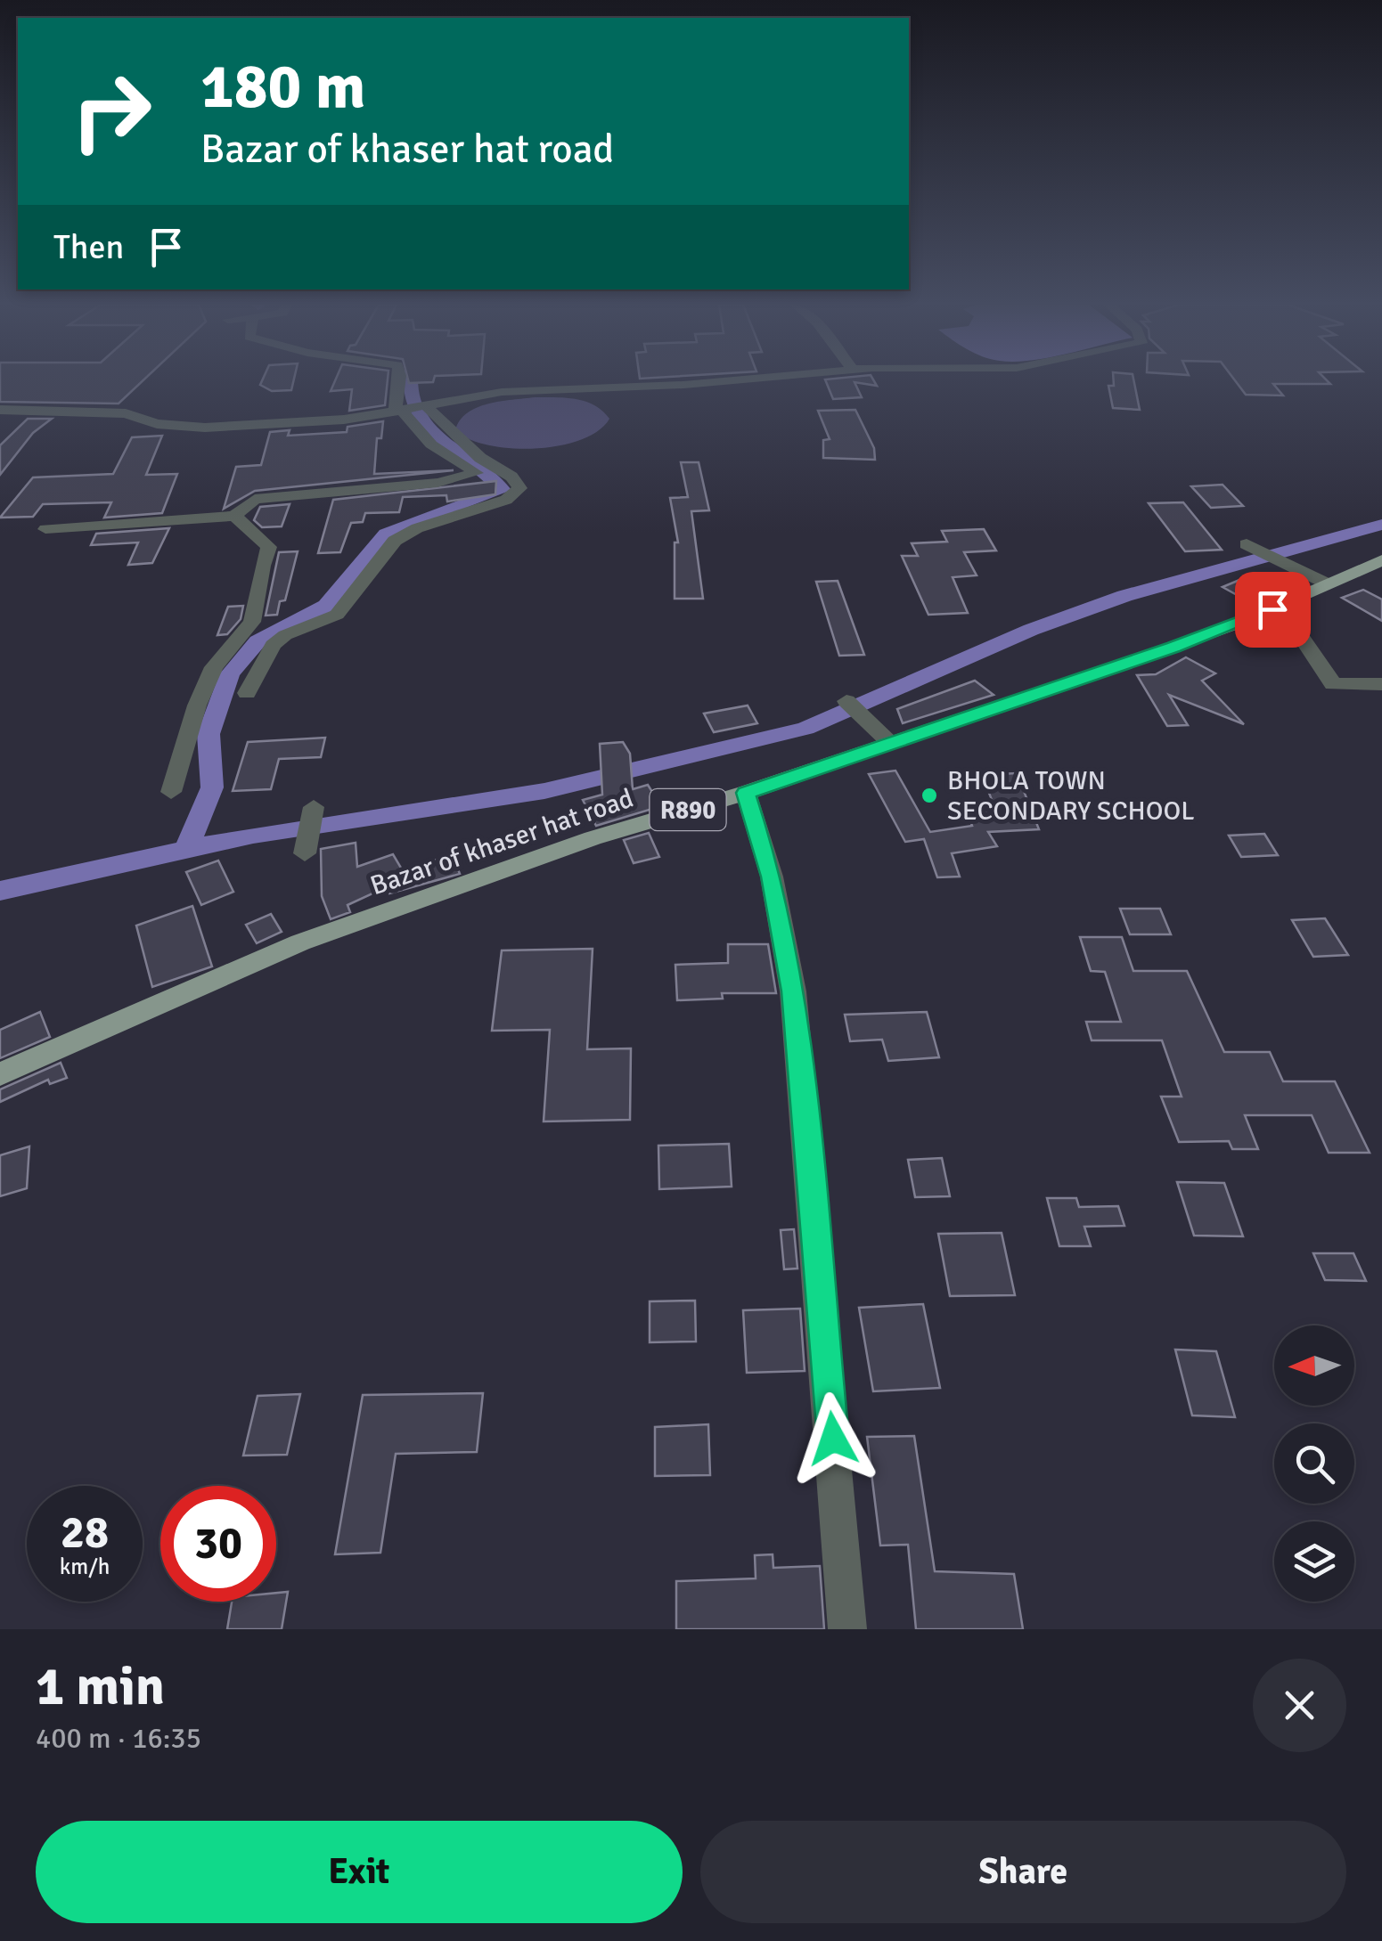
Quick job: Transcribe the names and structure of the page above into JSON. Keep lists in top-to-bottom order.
{
  "streets": {
    "main road": ["R890", "Bazar of khaser hat road"]
  },
  "places": ["BHOLA TOWN SECONDARY SCHOOL"],
  "north": "left",
  "page": {
    "turn": ["180 m", "Bazar of khaser hat road"],
    "then": "Then",
    "speed": "28 km/h",
    "limit": "30",
    "heading": ["1 min", "400 m · 16:35"],
    "buttons": ["Exit", "Share"]
  }
}
